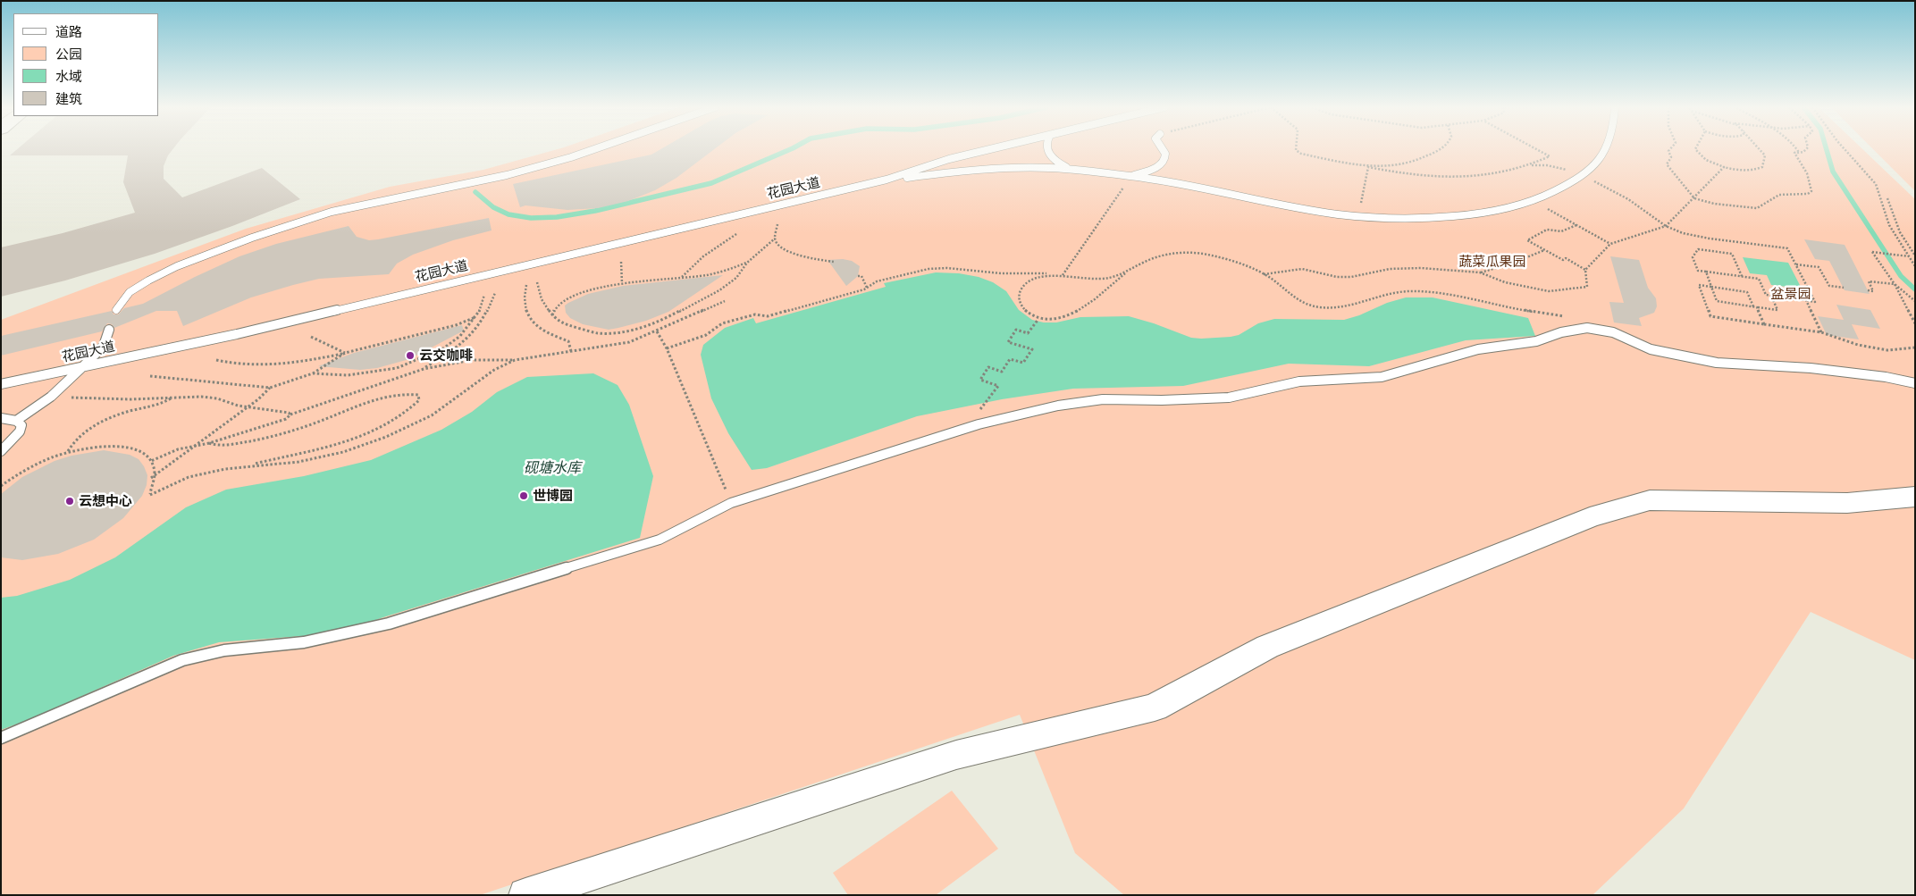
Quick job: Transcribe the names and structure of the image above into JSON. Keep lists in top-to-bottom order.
{
  "streets": {
    "lane": ["花园大道"]
  },
  "water": ["砚塘水库"],
  "parks": ["蔬菜瓜果园", "盆景园"],
  "places": ["云交咖啡", "世博园", "云想中心"],
  "legend": [
    "道路",
    "公园",
    "水域",
    "建筑"
  ]
}
